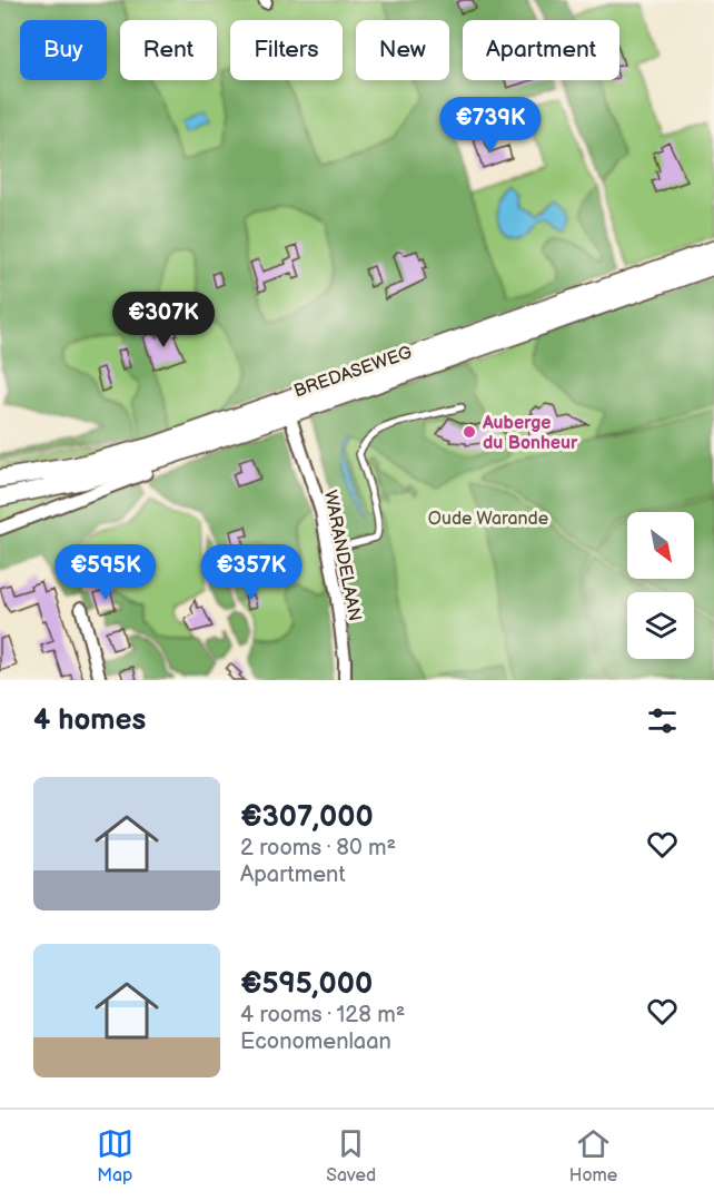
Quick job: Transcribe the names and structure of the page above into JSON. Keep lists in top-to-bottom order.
{
  "streets": {
    "main road": ["BREDASEWEG"],
    "street": ["WARANDELAAN"]
  },
  "crossings": [
    ["BREDASEWEG", "WARANDELAAN"]
  ],
  "parks": ["Oude Warande"],
  "places": ["Auberge du Bonheur"],
  "north": "bottom right",
  "page": {
    "chip": [
      "Buy",
      "Rent",
      "Filters",
      "New",
      "Apartment"
    ],
    "price": [
      "€739K",
      "€307K",
      "€595K",
      "€357K"
    ],
    "heading": "4 homes",
    "list": [
      {
        "name": "€307,000",
        "note": "2 rooms · 80 m² · Apartment"
      },
      {
        "name": "€595,000",
        "note": "4 rooms · 128 m² · Economenlaan"
      }
    ],
    "tabs": ["Map", "Saved", "Home"]
  }
}
